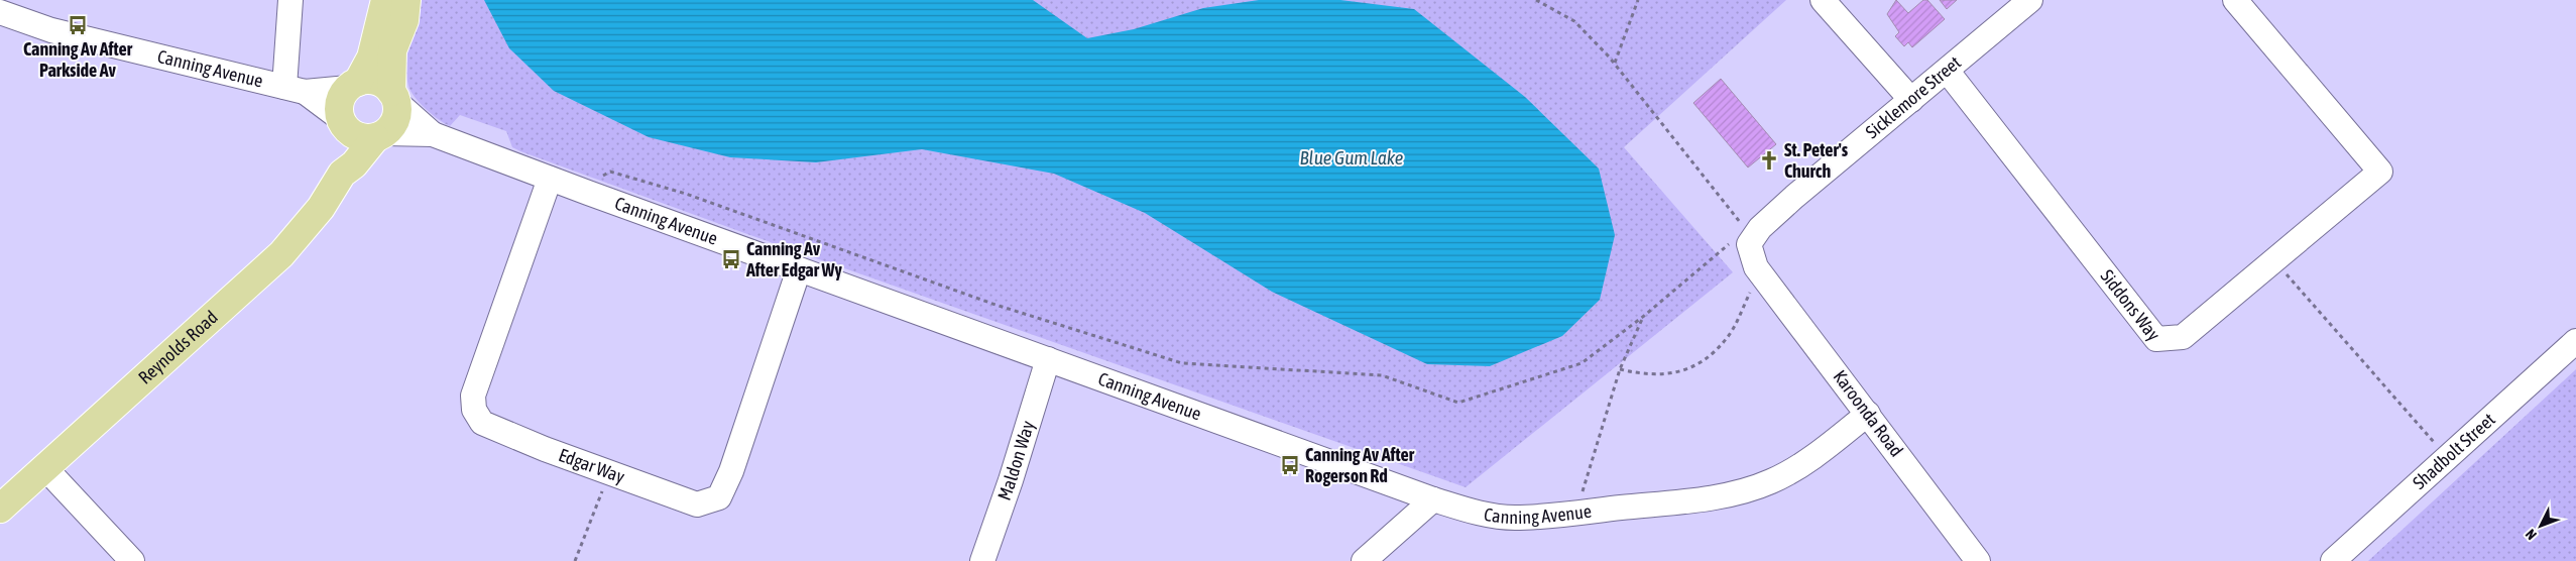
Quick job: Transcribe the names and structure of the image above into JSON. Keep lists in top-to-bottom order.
{
  "streets": {
    "main road": ["Canning Avenue", "Reynolds Road"],
    "street": [
      "Sicklemore Street",
      "Siddons Way",
      "Karoonda Road",
      "Shadbolt Street",
      "Maldon Way",
      "Edgar Way"
    ]
  },
  "crossings": [
    ["Canning Avenue", "Reynolds Road"],
    ["Canning Avenue", "Karoonda Road"],
    ["Canning Avenue", "Maldon Way"],
    ["Canning Avenue", "Edgar Way"],
    ["Sicklemore Street", "Siddons Way"],
    ["Sicklemore Street", "Karoonda Road"]
  ],
  "water": ["Blue Gum Lake"],
  "places": {
    "bus stop": ["Canning Av After Parkside Av", "Canning Av After Edgar Wy", "Canning Av After Rogerson Rd"],
    "church": ["St. Peter's Church"]
  },
  "north": "bottom left"
}
